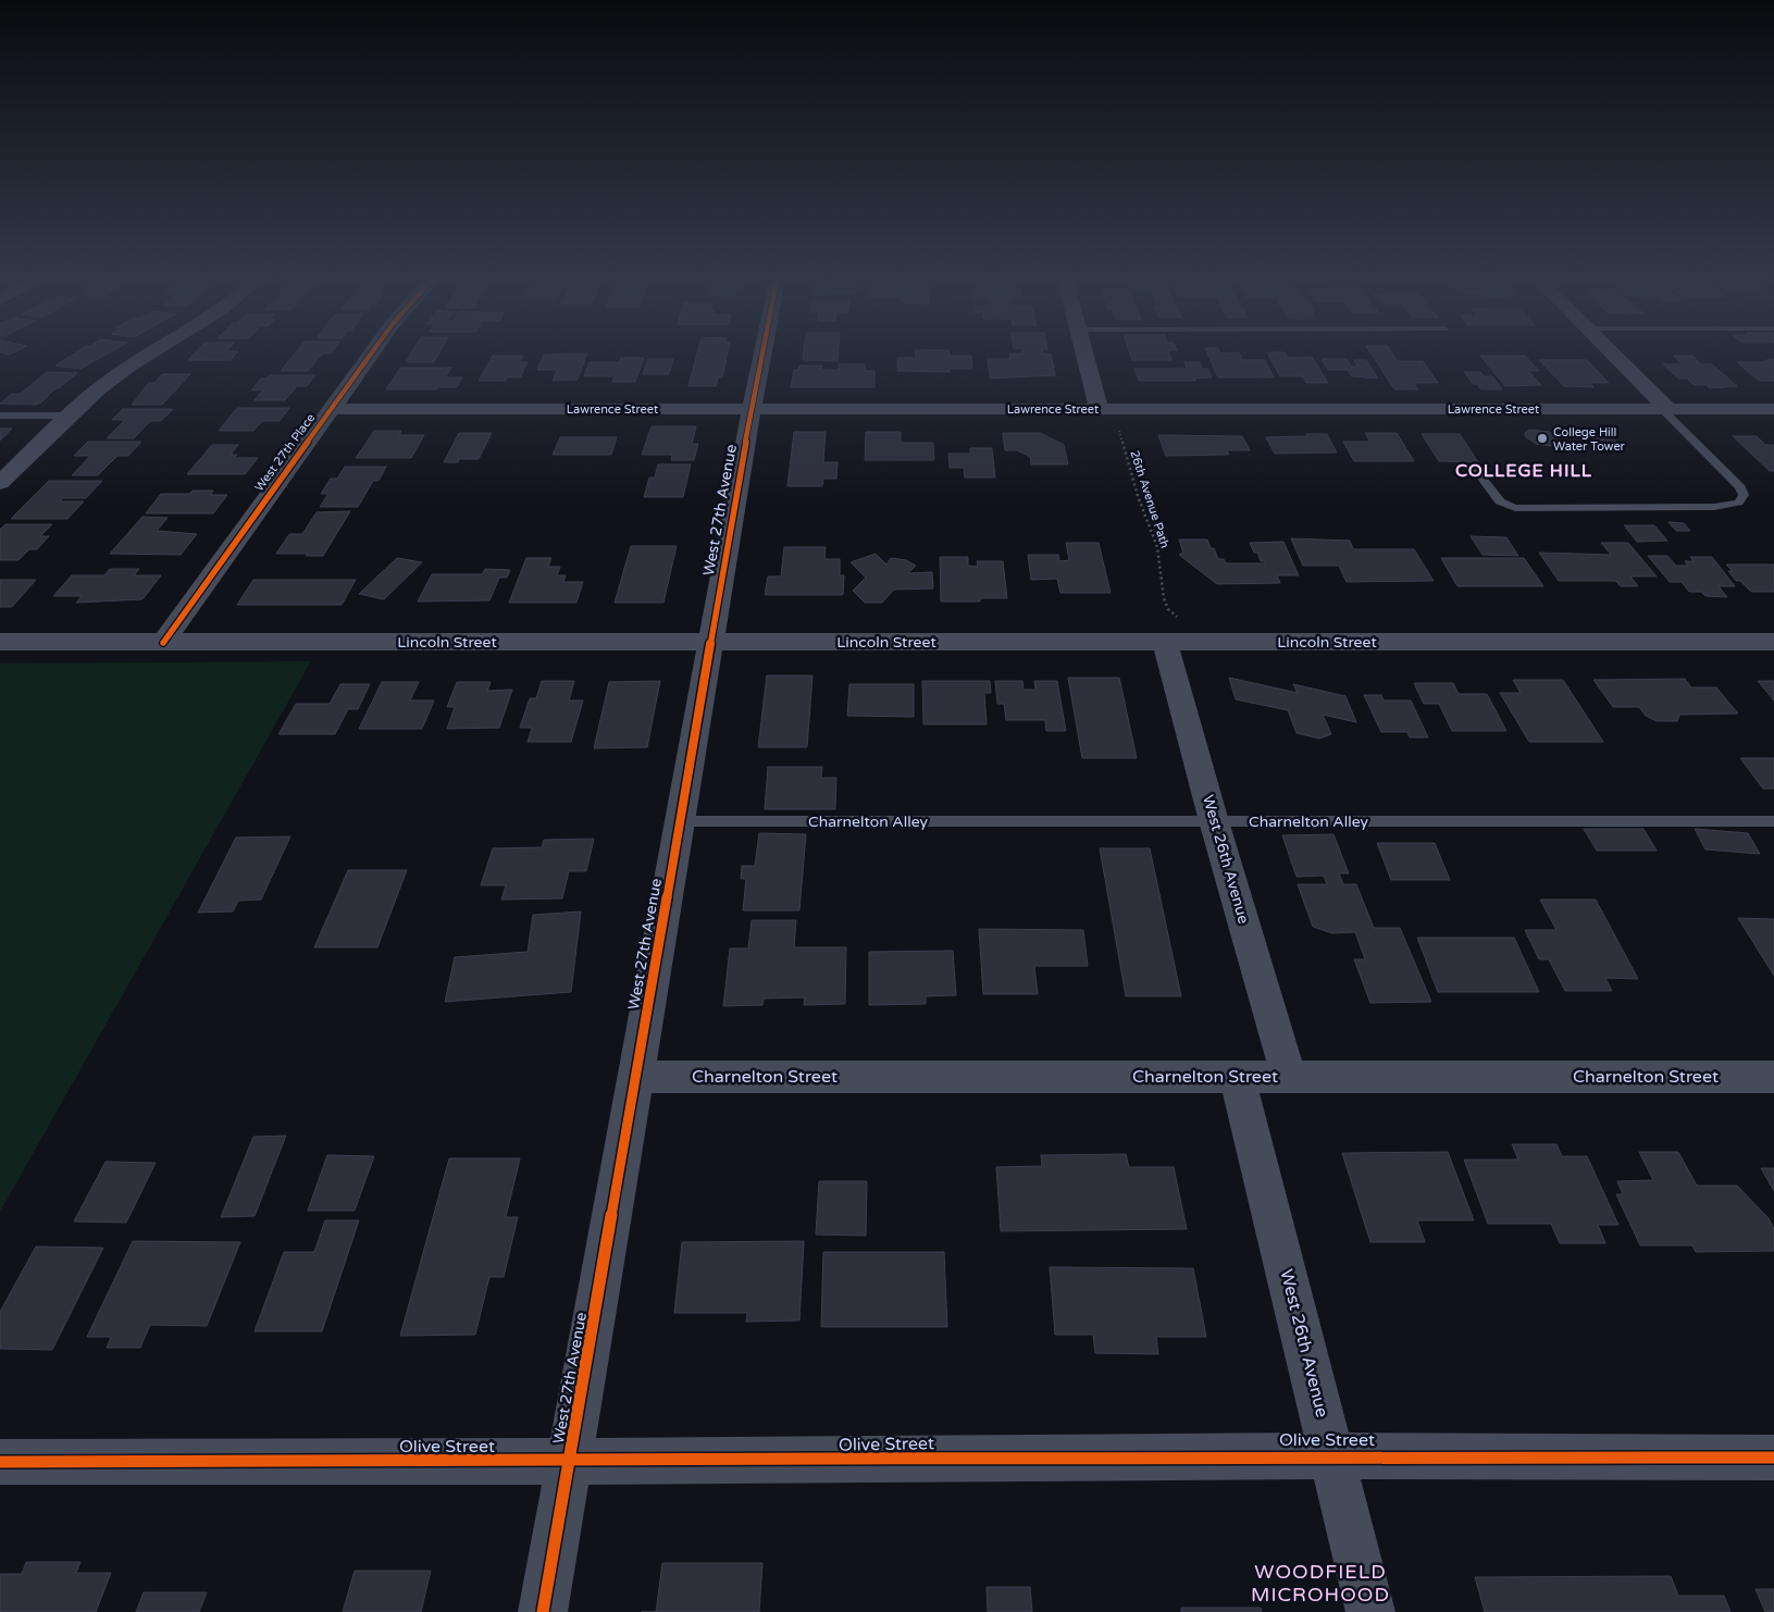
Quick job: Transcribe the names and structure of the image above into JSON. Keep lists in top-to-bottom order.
{
  "streets": {
    "street": [
      "Lawrence Street",
      "West 27th Place",
      "West 27th Avenue",
      "Lincoln Street",
      "West 26th Avenue",
      "Charnelton Street",
      "Olive Street"
    ],
    "lane": ["Charnelton Alley"],
    "path": ["26th Avenue Path"]
  },
  "crossings": [
    ["Lawrence Street", "West 27th Place"],
    ["Lawrence Street", "West 27th Avenue"],
    ["West 27th Place", "Lincoln Street"],
    ["26th Avenue Path", "Lincoln Street"],
    ["26th Avenue Path", "West 26th Avenue"],
    ["West 27th Avenue", "Lincoln Street"],
    ["West 27th Avenue", "Charnelton Alley"],
    ["West 27th Avenue", "Charnelton Street"],
    ["West 27th Avenue", "Olive Street"],
    ["Lincoln Street", "West 26th Avenue"],
    ["Charnelton Alley", "West 26th Avenue"],
    ["West 26th Avenue", "Charnelton Street"],
    ["West 26th Avenue", "Olive Street"]
  ],
  "districts": ["COLLEGE HILL", "WOODFIELD MICROHOOD"],
  "places": ["College Hill Water Tower"]
}
